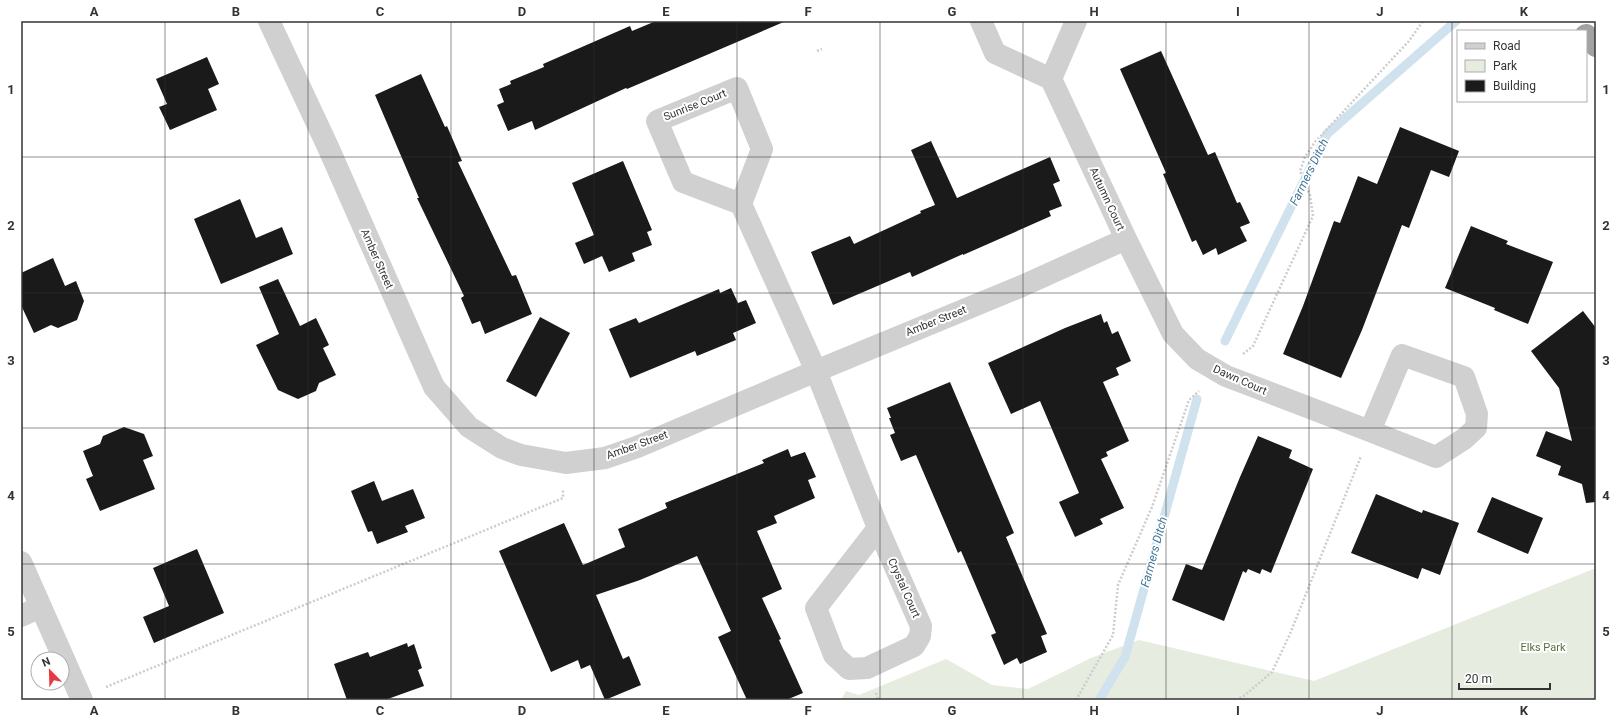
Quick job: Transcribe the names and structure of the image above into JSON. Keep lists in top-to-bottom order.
{
  "streets": {
    "street": [
      "Sunrise Court",
      "Autumn Court",
      "Amber Street",
      "Dawn Court",
      "Crystal Court"
    ]
  },
  "crossings": [
    ["Autumn Court", "Amber Street"],
    ["Autumn Court", "Dawn Court"],
    ["Amber Street", "Crystal Court"]
  ],
  "water": ["Farmers Ditch"],
  "parks": ["Elks Park"],
  "legend": ["Road", "Park", "Building"],
  "scale_bar": "20 m",
  "north": "top left",
  "grid": {
    "columns": [
      "A",
      "B",
      "C",
      "D",
      "E",
      "F",
      "G",
      "H",
      "I",
      "J",
      "K"
    ],
    "rows": [
      "1",
      "2",
      "3",
      "4",
      "5"
    ]
  }
}
